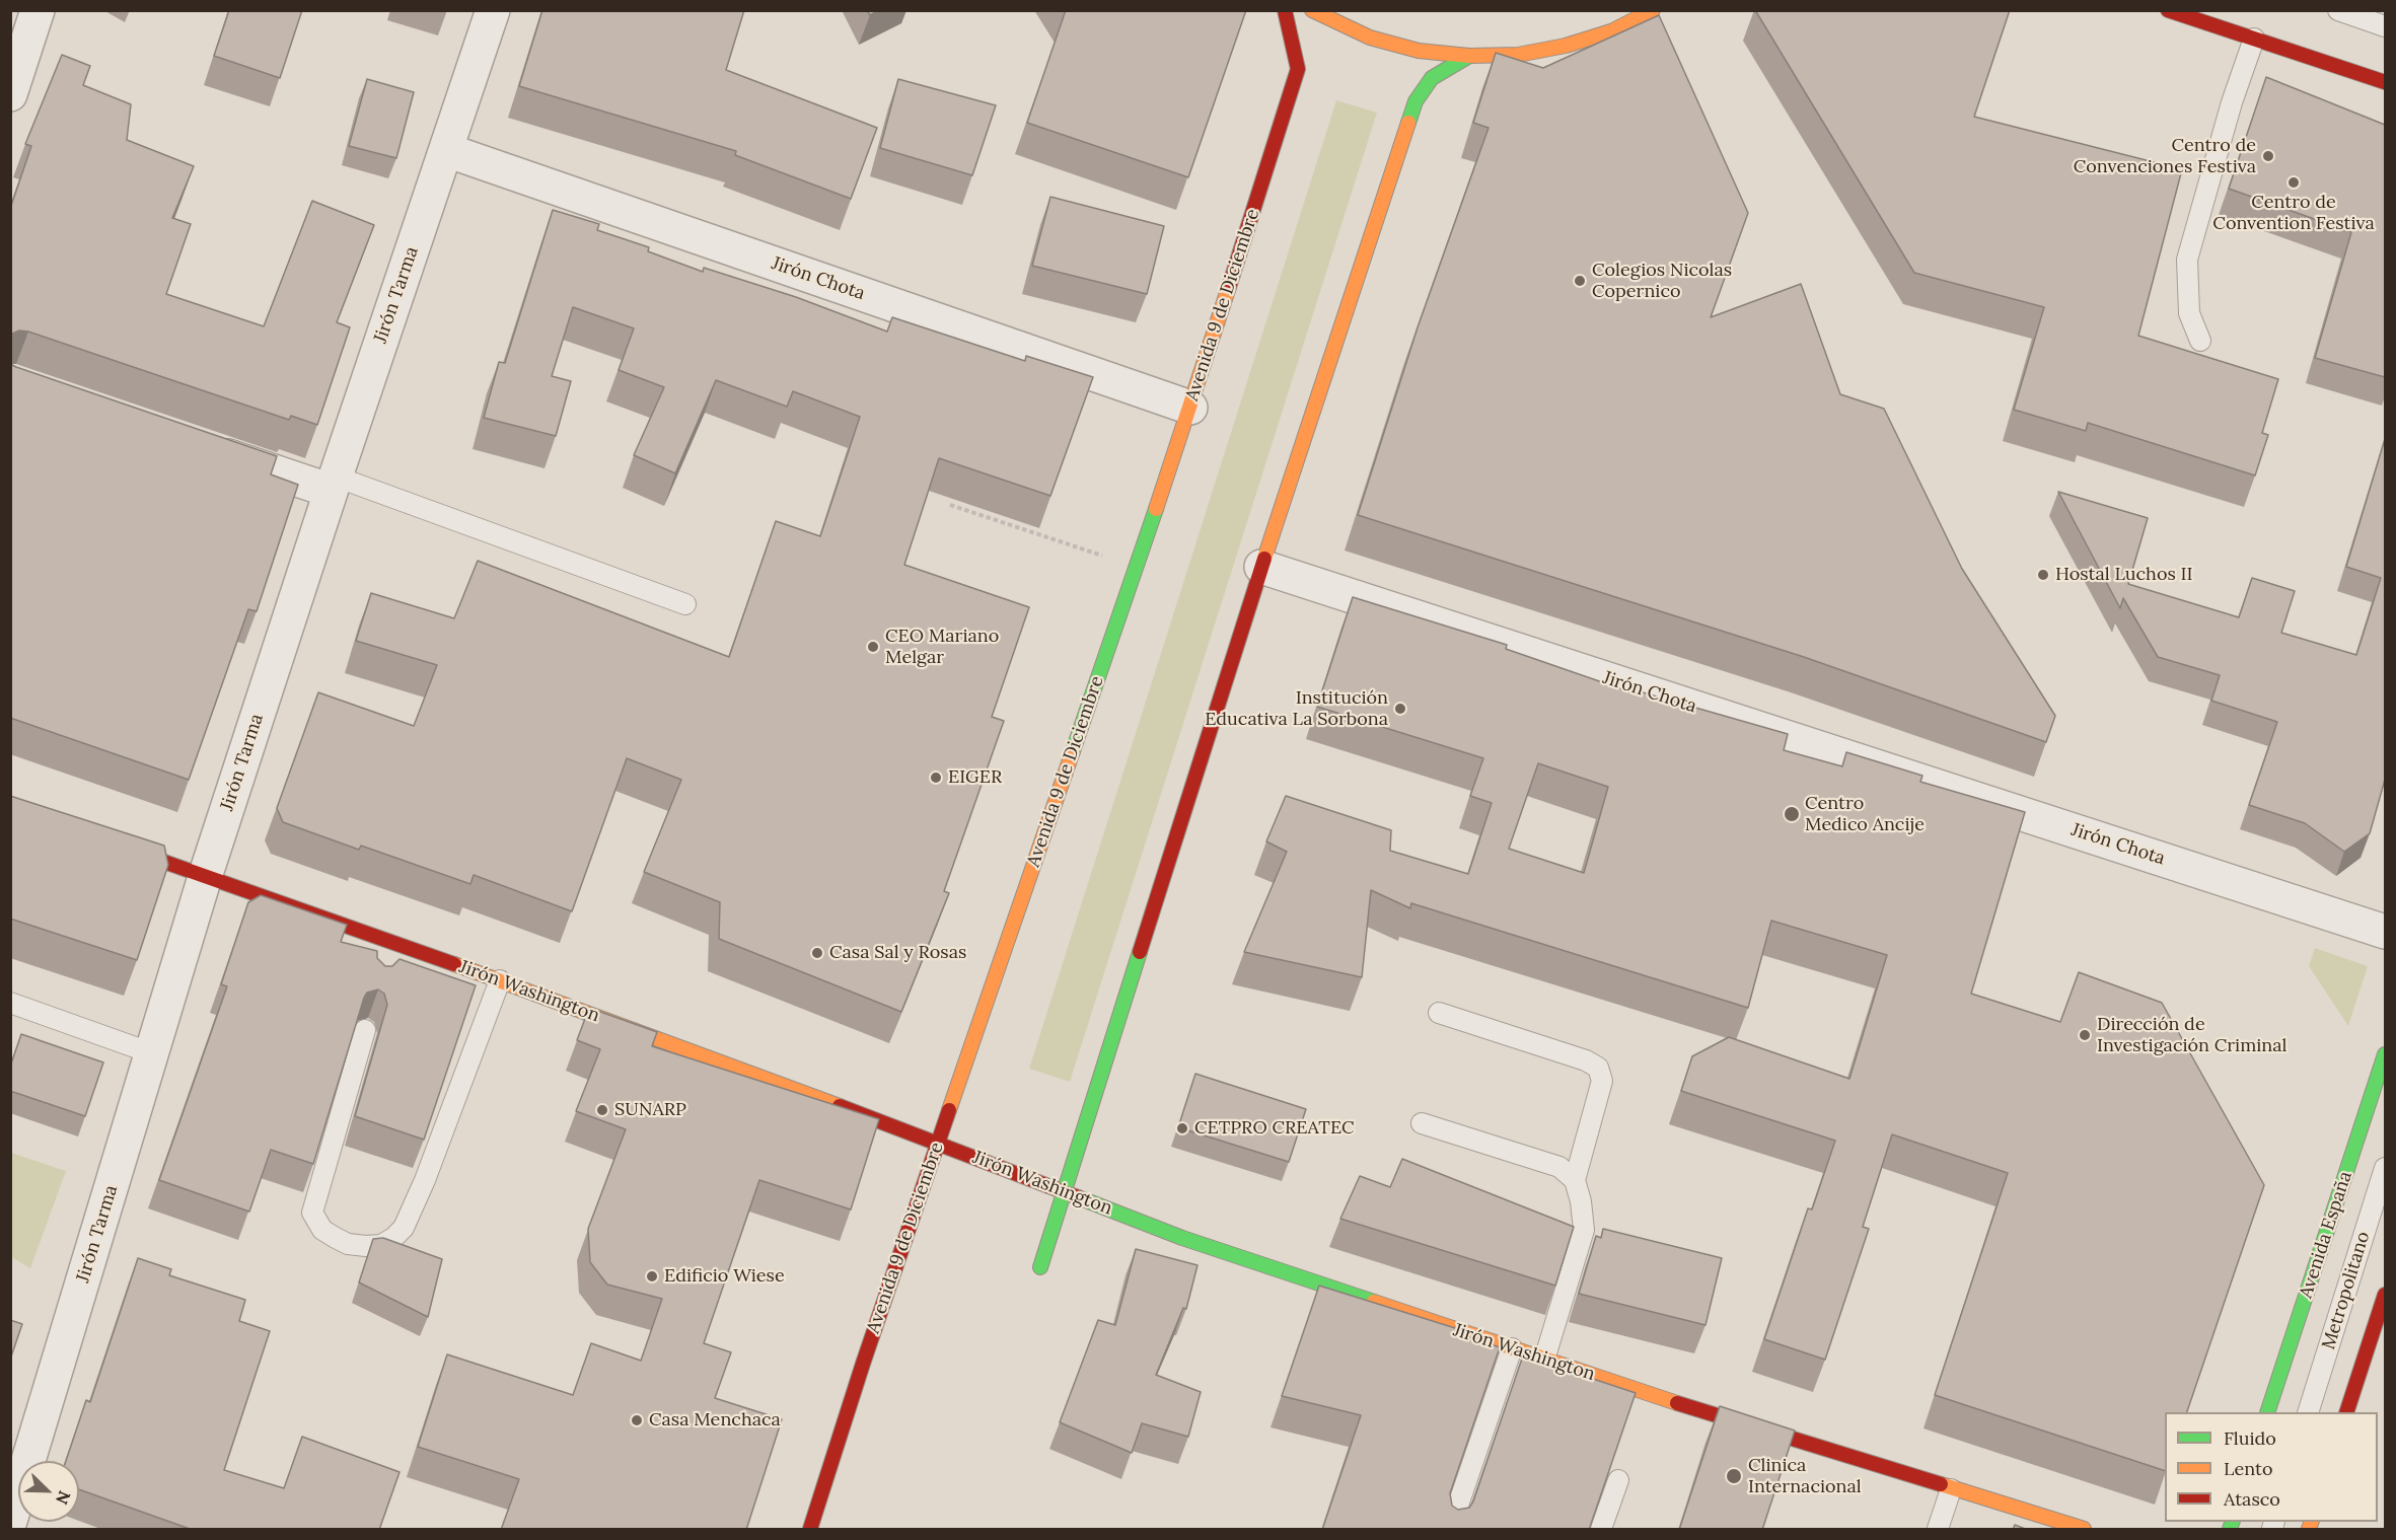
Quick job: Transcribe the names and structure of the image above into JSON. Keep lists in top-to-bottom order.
{
  "streets": {
    "main road": ["Avenida 9 de Diciembre", "Jirón Washington", "Avenida España"],
    "street": ["Jirón Chota", "Jirón Tarma"],
    "lane": ["Metropolitano"]
  },
  "crossings": [
    ["Jirón Chota", "Jirón Tarma"],
    ["Jirón Chota", "Avenida 9 de Diciembre"],
    ["Jirón Tarma", "Jirón Washington"],
    ["Avenida 9 de Diciembre", "Jirón Washington"]
  ],
  "places": [
    "Centro de Convenciones Festiva",
    "Centro de Convention Festiva",
    "Colegios Nicolas Copernico",
    "Hostal Luchos II",
    "CEO Mariano Melgar",
    "Institución Educativa La Sorbona",
    "EIGER",
    "Centro Medico Ancije",
    "Casa Sal y Rosas",
    "Dirección de Investigación Criminal",
    "SUNARP",
    "CETPRO CREATEC",
    "Edificio Wiese",
    "Casa Menchaca",
    "Clinica Internacional"
  ],
  "legend": ["Fluido", "Lento", "Atasco"],
  "north": "bottom right"
}
